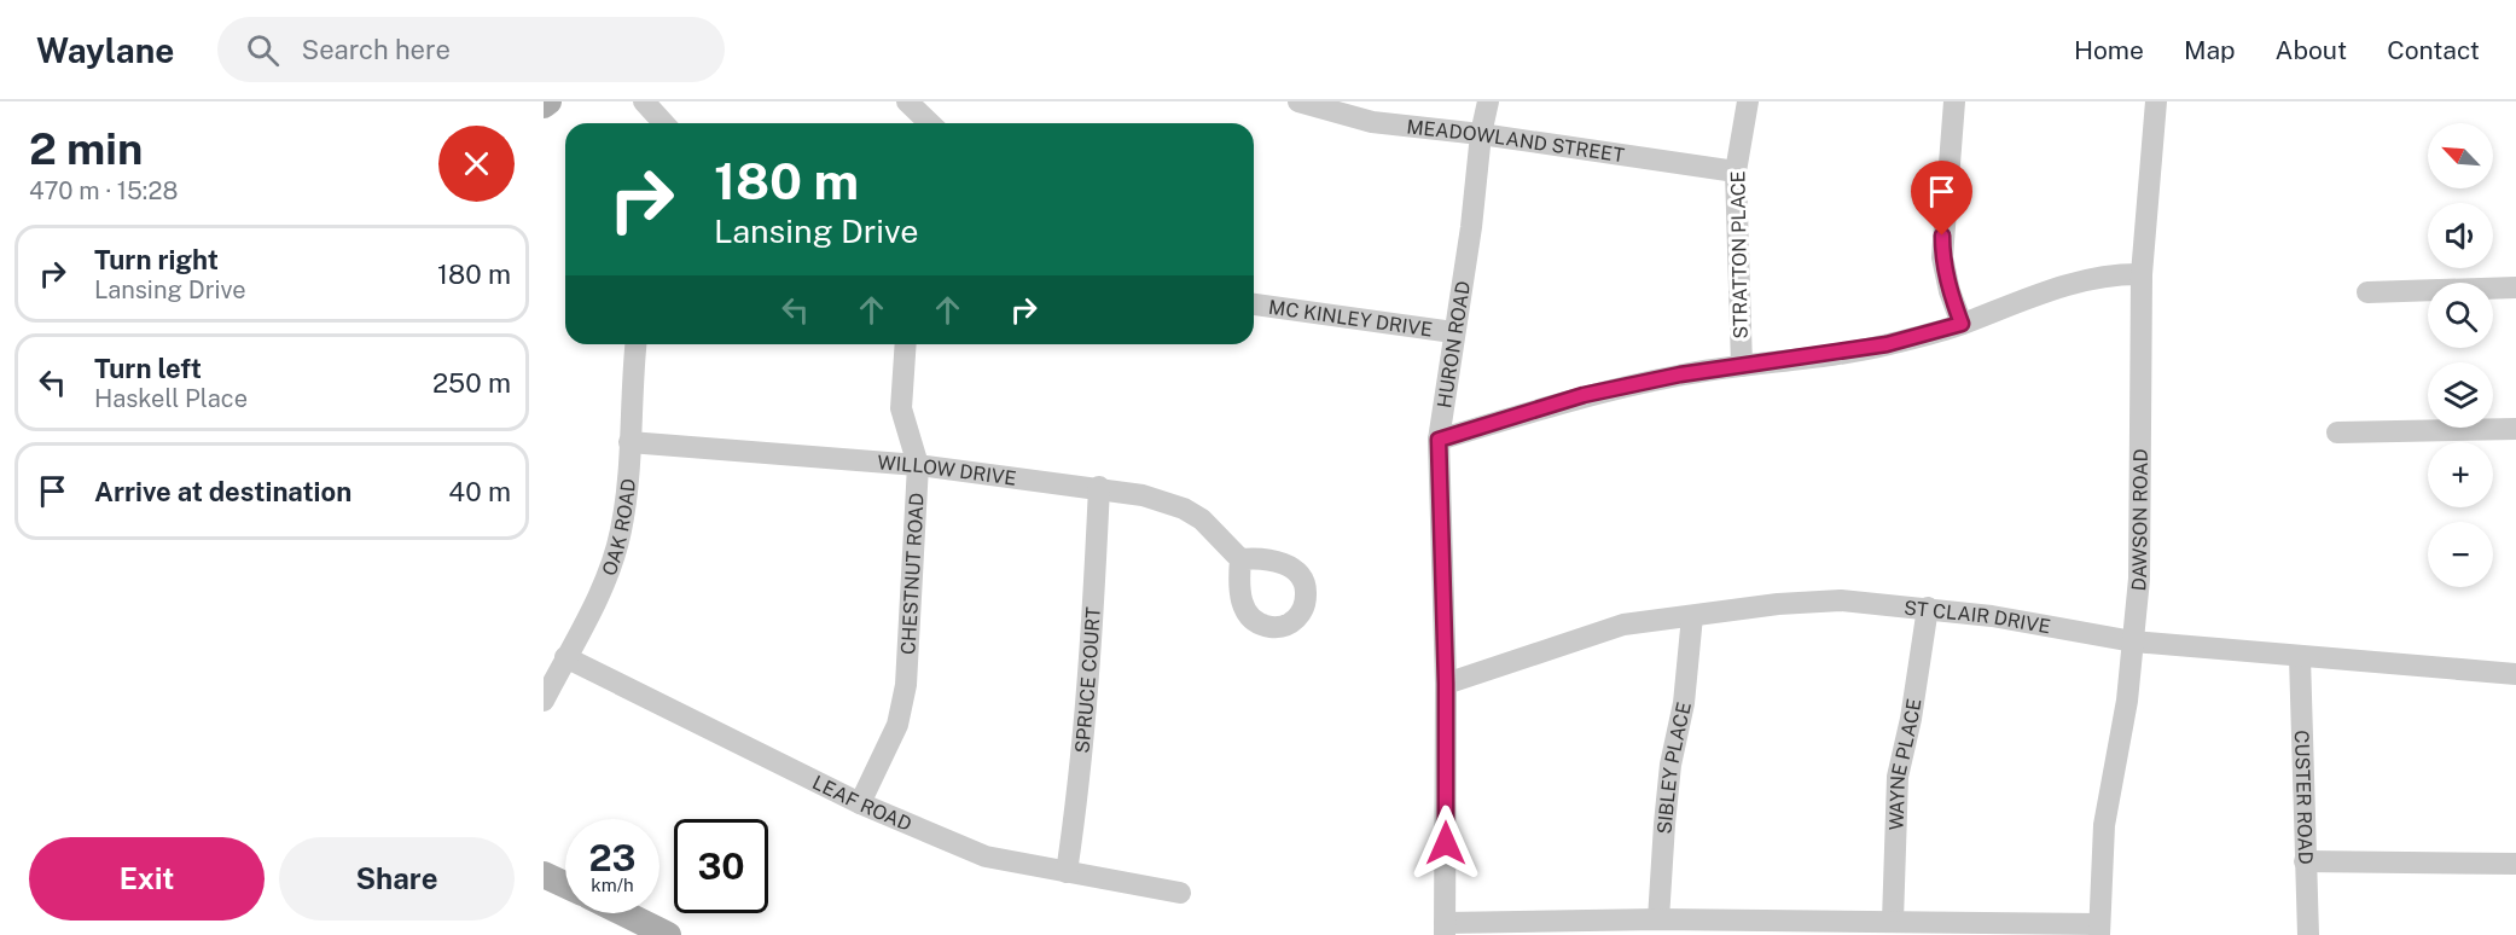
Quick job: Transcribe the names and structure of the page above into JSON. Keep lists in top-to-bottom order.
{
  "streets": {
    "street": [
      "MEADOWLAND STREET",
      "STRATTON PLACE",
      "MC KINLEY DRIVE",
      "HURON ROAD",
      "WILLOW DRIVE",
      "DAWSON ROAD",
      "OAK ROAD",
      "CHESTNUT ROAD",
      "ST CLAIR DRIVE",
      "SPRUCE COURT",
      "WAYNE PLACE",
      "SIBLEY PLACE",
      "CUSTER ROAD",
      "LEAF ROAD"
    ]
  },
  "crossings": [
    ["MEADOWLAND STREET", "STRATTON PLACE"],
    ["MEADOWLAND STREET", "HURON ROAD"],
    ["MC KINLEY DRIVE", "HURON ROAD"],
    ["HURON ROAD", "ST CLAIR DRIVE"],
    ["WILLOW DRIVE", "OAK ROAD"],
    ["WILLOW DRIVE", "CHESTNUT ROAD"],
    ["WILLOW DRIVE", "SPRUCE COURT"],
    ["DAWSON ROAD", "ST CLAIR DRIVE"],
    ["OAK ROAD", "LEAF ROAD"],
    ["CHESTNUT ROAD", "LEAF ROAD"],
    ["ST CLAIR DRIVE", "WAYNE PLACE"],
    ["ST CLAIR DRIVE", "SIBLEY PLACE"],
    ["ST CLAIR DRIVE", "CUSTER ROAD"],
    ["SPRUCE COURT", "LEAF ROAD"]
  ],
  "north": "top left",
  "page": {
    "header": "Waylane",
    "search": "Search here",
    "nav": [
      "Home",
      "Map",
      "About",
      "Contact"
    ],
    "heading": ["2 min", "470 m · 15:28"],
    "map_buttons": ["+", "−"],
    "turn": ["180 m", "Lansing Drive"],
    "list": [
      {
        "name": "Turn right",
        "note": "Lansing Drive",
        "value": "180 m"
      },
      {
        "name": "Turn left",
        "note": "Haskell Place",
        "value": "250 m"
      },
      {
        "name": "Arrive at destination",
        "value": "40 m"
      }
    ],
    "speed": "23 km/h",
    "limit": "30",
    "buttons": ["Exit", "Share"]
  }
}
